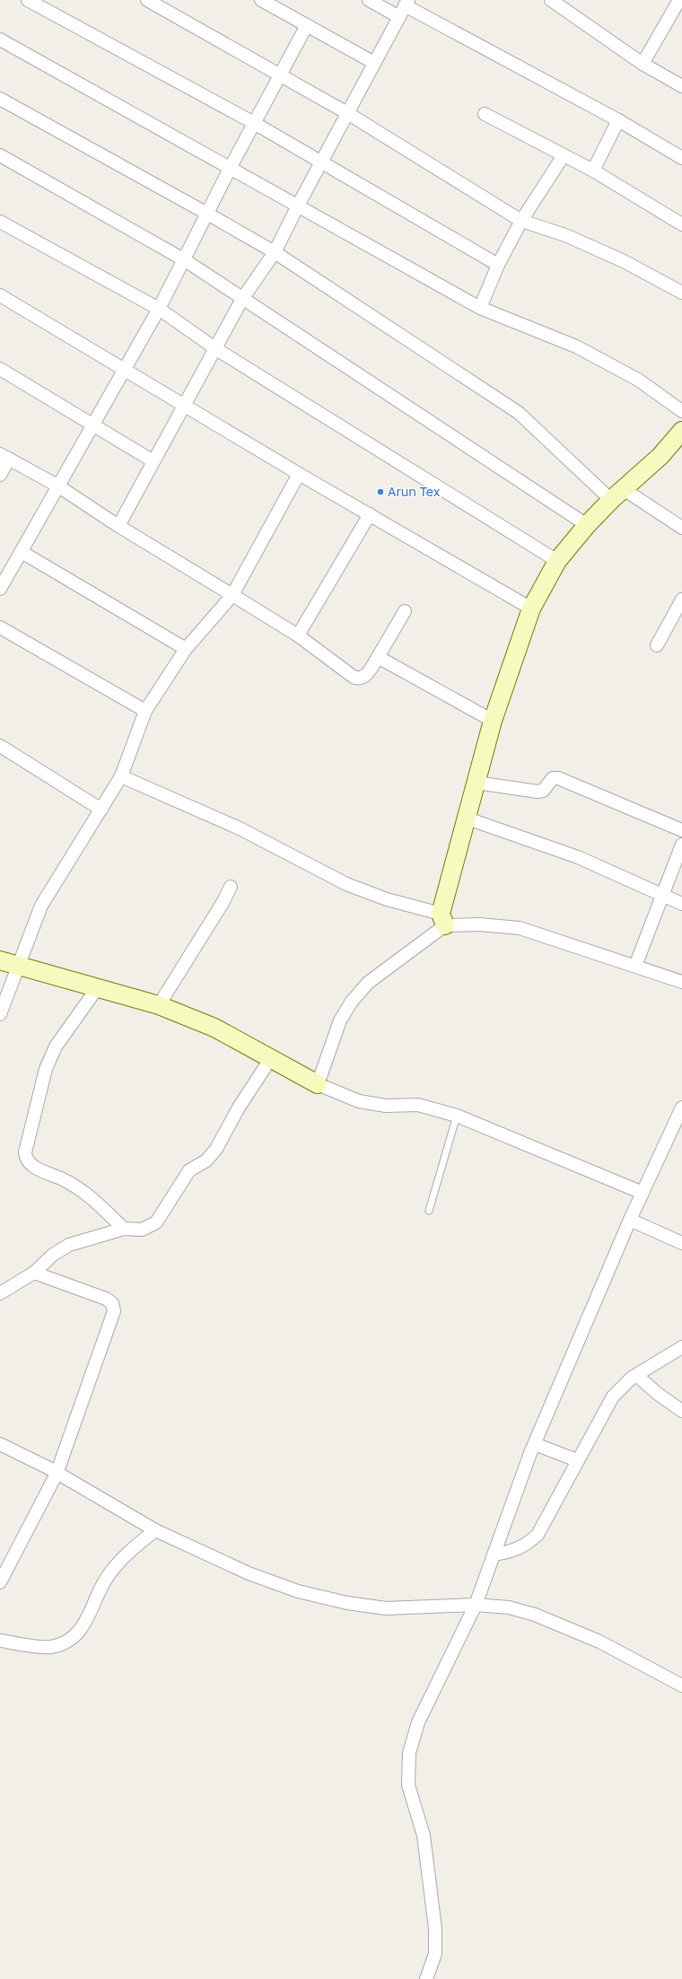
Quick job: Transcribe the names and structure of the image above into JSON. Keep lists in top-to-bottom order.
{
  "places": ["Arun Tex"]
}
